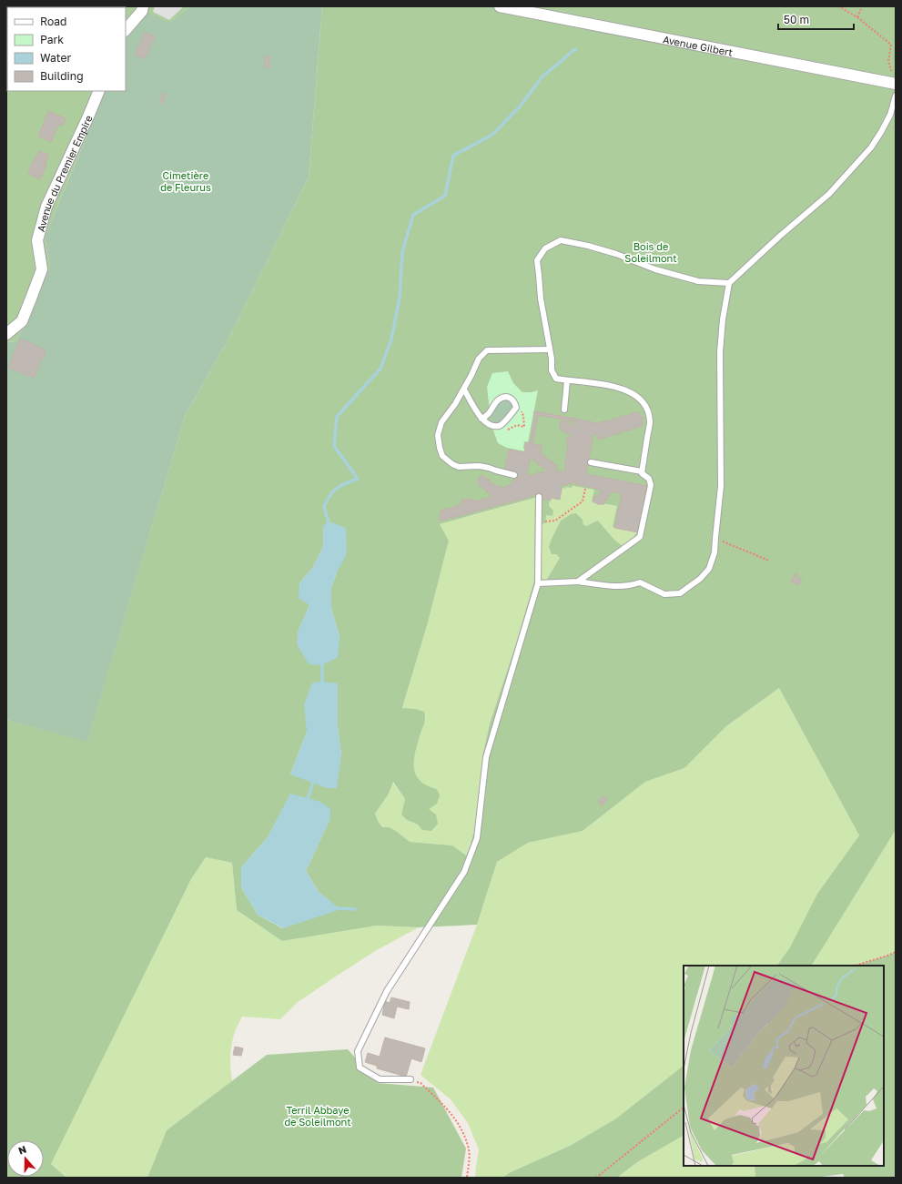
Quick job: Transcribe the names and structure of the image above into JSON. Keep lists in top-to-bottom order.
{
  "streets": {
    "street": ["Avenue Gilbert", "Avenue du Premier Empire"]
  },
  "parks": ["Cimetière de Fleurus", "Bois de Soleilmont", "Terril Abbaye de Soleilmont"],
  "legend": [
    "Road",
    "Park",
    "Water",
    "Building"
  ],
  "scale_bar": "50 m",
  "north": "top"
}
